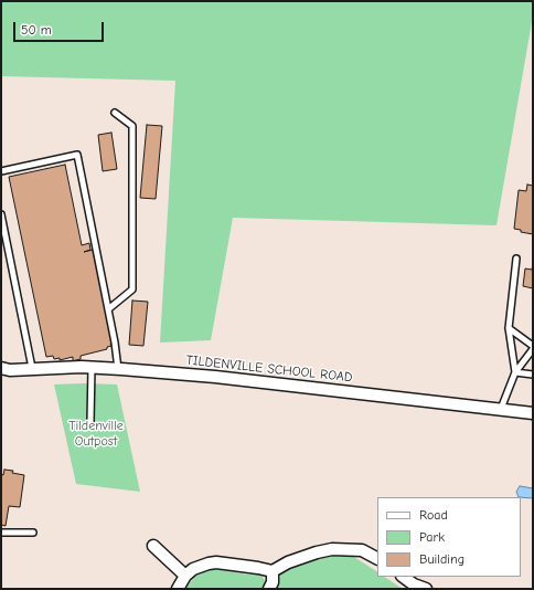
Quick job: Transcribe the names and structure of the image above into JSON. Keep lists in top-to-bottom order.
{
  "streets": {
    "street": ["TILDENVILLE SCHOOL ROAD"]
  },
  "parks": ["Tildenville Outpost"],
  "legend": ["Road", "Park", "Building"],
  "scale_bar": "50 m"
}
